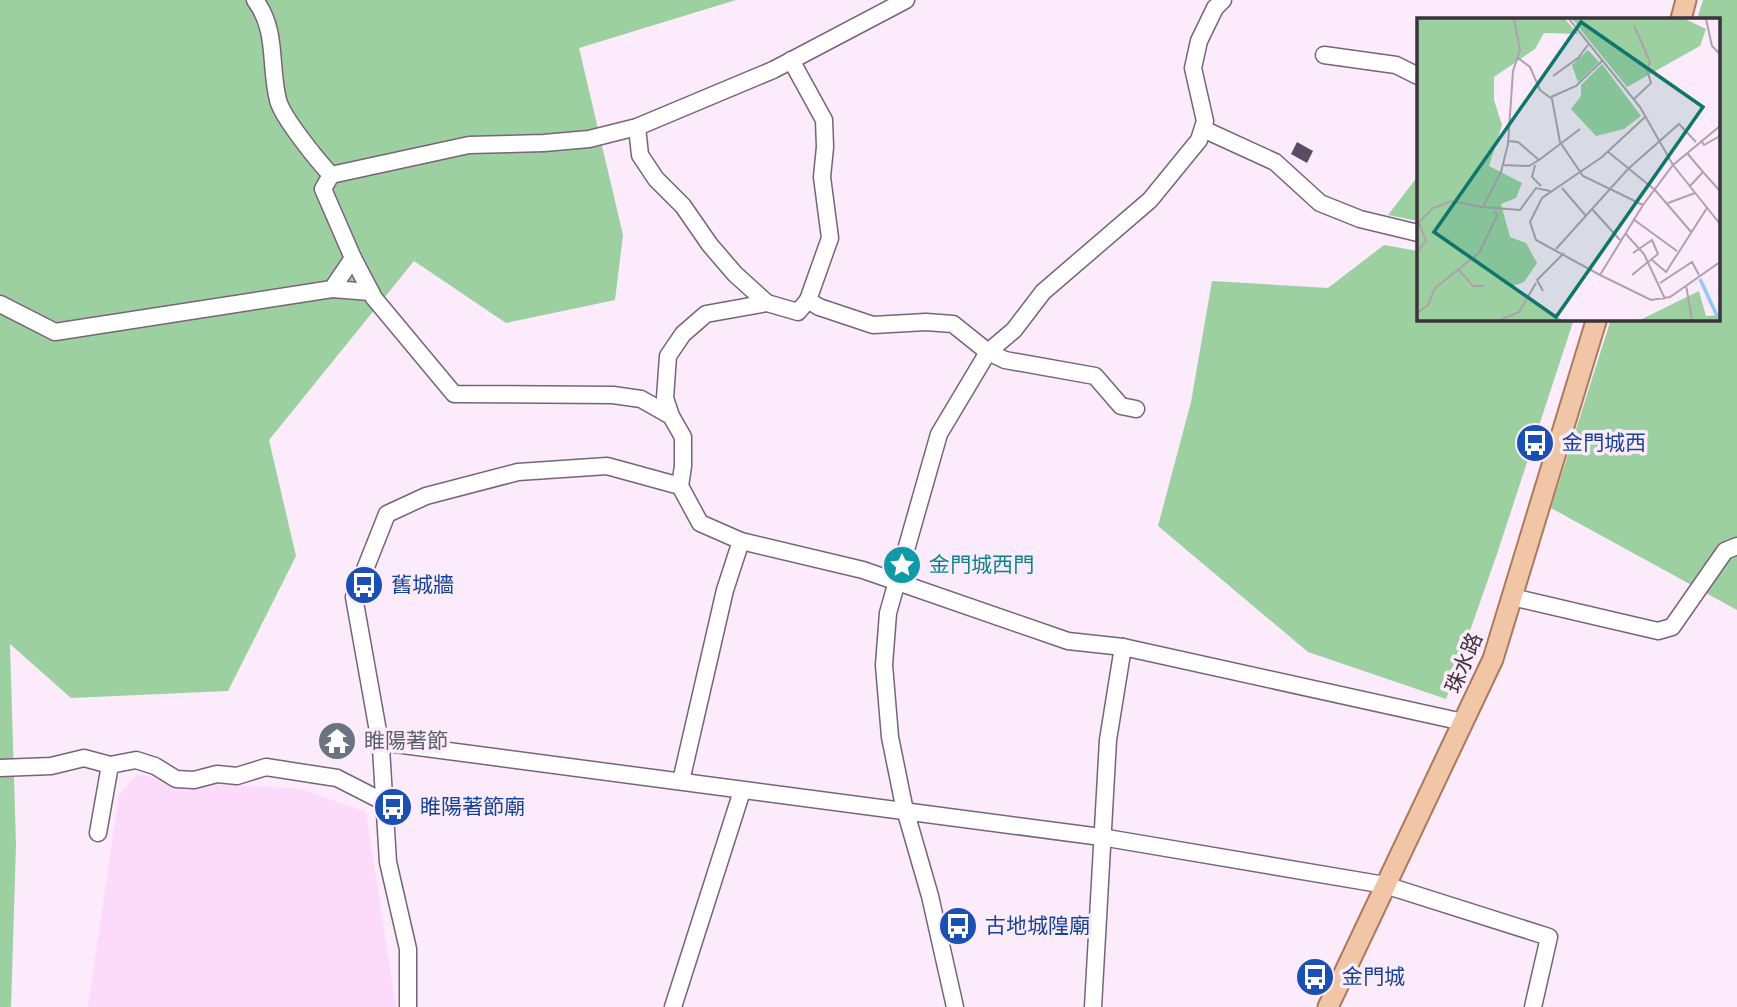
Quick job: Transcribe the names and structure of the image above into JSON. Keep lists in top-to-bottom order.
{
  "streets": {
    "main road": ["珠水路"]
  },
  "places": {
    "bus stop": [
      "金門城西",
      "舊城牆",
      "睢陽著節廟",
      "古地城隍廟",
      "金門城"
    ],
    "place": ["金門城西門"],
    "temple": ["睢陽著節"]
  }
}
